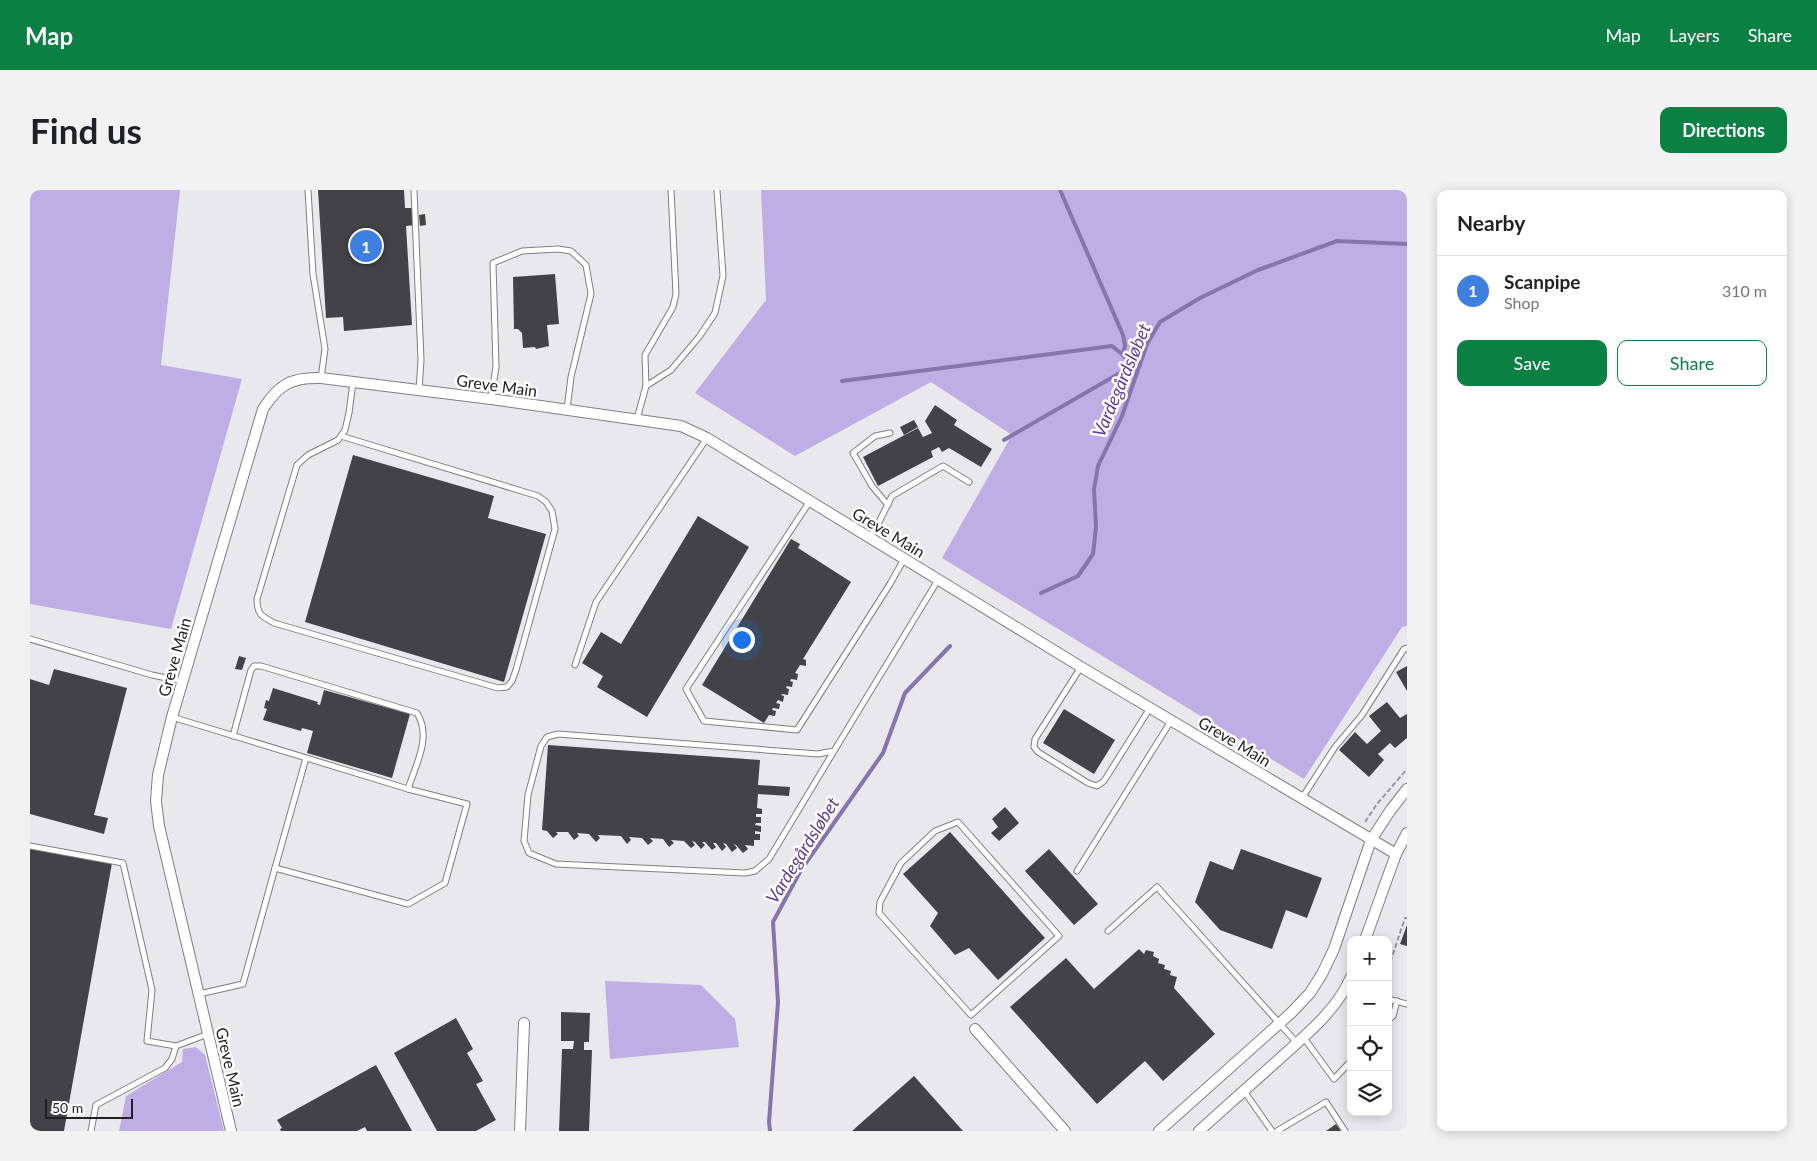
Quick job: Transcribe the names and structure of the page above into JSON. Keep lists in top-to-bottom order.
{
  "streets": {
    "street": ["Greve Main"]
  },
  "water": ["Vardegårdsløbet"],
  "scale_bar": "50 m",
  "page": {
    "header": "Map",
    "nav": ["Map", "Layers", "Share"],
    "buttons": [
      "Directions",
      ["Save", "Share"]
    ],
    "title": "Find us",
    "heading": "Nearby",
    "pins": "1",
    "list": [
      {
        "mark": "1",
        "name": "Scanpipe",
        "note": "Shop",
        "value": "310 m"
      }
    ],
    "map_buttons": ["+", "−"],
    "scale": "50 m"
  }
}
